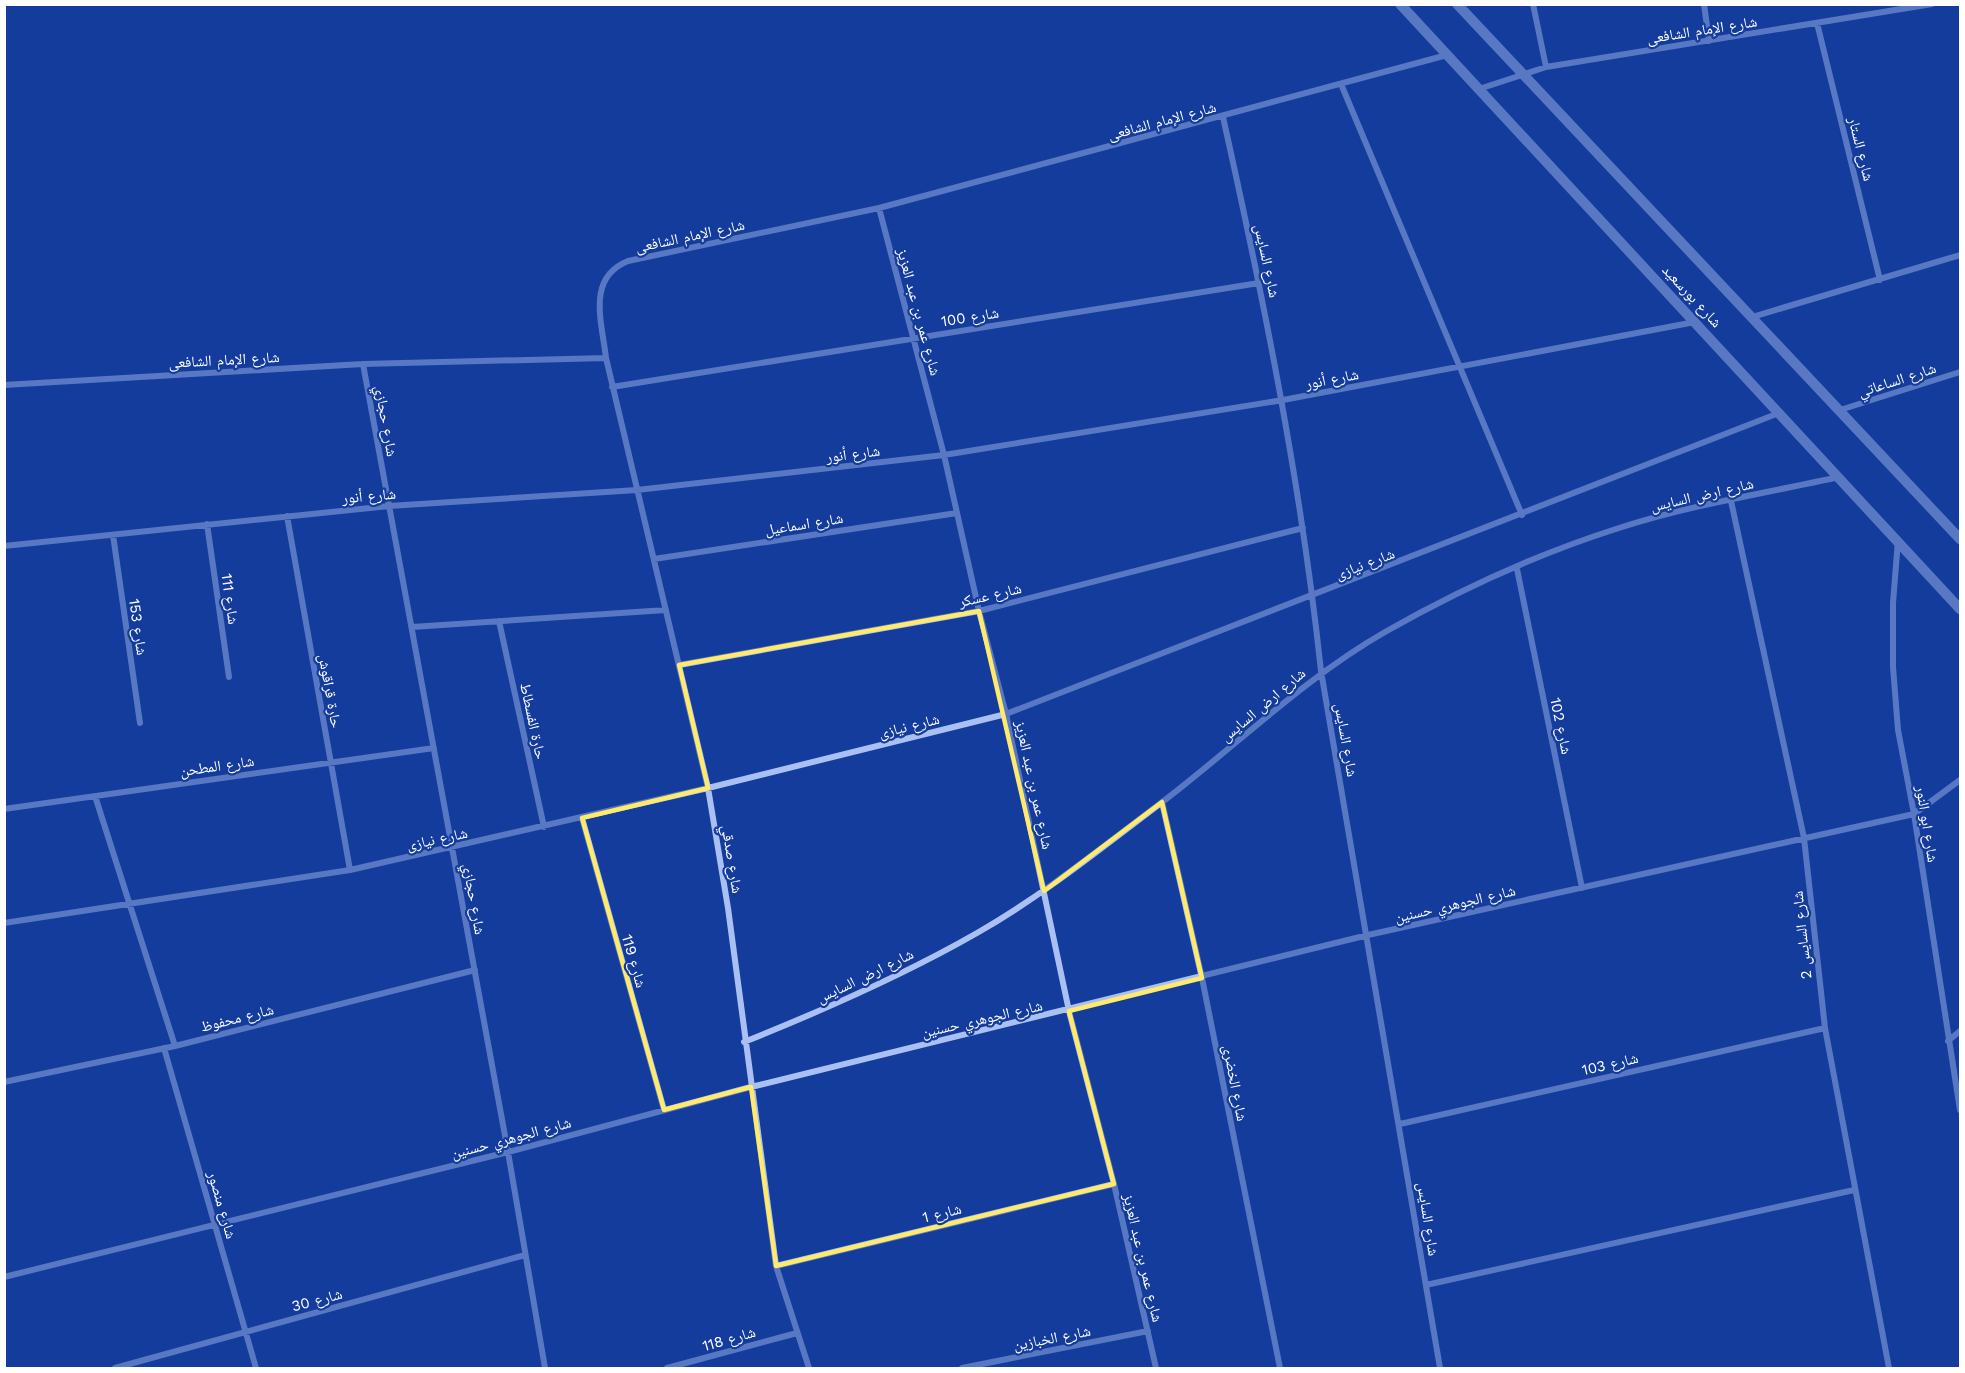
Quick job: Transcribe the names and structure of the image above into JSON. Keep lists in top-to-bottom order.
{
  "streets": {
    "street": [
      "شارع الإمام الشافعى",
      "شارع الستار",
      "شارع السايس",
      "شارع بورسعيد",
      "شارع عمر بن عبد العزيز",
      "شارع 100",
      "شارع أنور",
      "شارع الساعاتي",
      "شارع حجازي",
      "شارع ارض السايس",
      "شارع اسماعيل",
      "شارع نيازى",
      "شارع عسكر",
      "شارع 111",
      "شارع 153",
      "حارة قراقوش",
      "حارة الفسطاط",
      "شارع 102",
      "شارع المطحن",
      "شارع ابو النور",
      "شارع صدقي",
      "شارع الجوهري حسنين",
      "شارع السايس 2",
      "شارع 119",
      "شارع محفوظ",
      "شارع 103",
      "شارع الخضرى",
      "شارع منصور",
      "شارع 1",
      "شارع 30",
      "شارع الخبازين",
      "شارع 118"
    ]
  },
  "crossings": [
    ["شارع الإمام الشافعى", "شارع الستار"],
    ["شارع الإمام الشافعى", "شارع السايس"],
    ["شارع الإمام الشافعى", "شارع بورسعيد"],
    ["شارع الإمام الشافعى", "شارع عمر بن عبد العزيز"],
    ["شارع الإمام الشافعى", "شارع حجازي"],
    ["شارع الإمام الشافعى", "شارع صدقي"],
    ["شارع السايس", "شارع 100"],
    ["شارع السايس", "شارع أنور"],
    ["شارع السايس", "شارع ارض السايس"],
    ["شارع السايس", "شارع نيازى"],
    ["شارع السايس", "شارع عسكر"],
    ["شارع السايس", "شارع الجوهري حسنين"],
    ["شارع السايس", "شارع 103"],
    ["شارع بورسعيد", "شارع أنور"],
    ["شارع بورسعيد", "شارع الساعاتي"],
    ["شارع بورسعيد", "شارع ارض السايس"],
    ["شارع بورسعيد", "شارع نيازى"],
    ["شارع بورسعيد", "شارع ابو النور"],
    ["شارع عمر بن عبد العزيز", "شارع 100"],
    ["شارع عمر بن عبد العزيز", "شارع أنور"],
    ["شارع عمر بن عبد العزيز", "شارع ارض السايس"],
    ["شارع عمر بن عبد العزيز", "شارع اسماعيل"],
    ["شارع عمر بن عبد العزيز", "شارع نيازى"],
    ["شارع عمر بن عبد العزيز", "شارع عسكر"],
    ["شارع عمر بن عبد العزيز", "شارع الجوهري حسنين"],
    ["شارع عمر بن عبد العزيز", "شارع 1"],
    ["شارع عمر بن عبد العزيز", "شارع الخبازين"],
    ["شارع 100", "شارع صدقي"],
    ["شارع أنور", "شارع حجازي"],
    ["شارع أنور", "شارع 111"],
    ["شارع أنور", "شارع 153"],
    ["شارع أنور", "حارة قراقوش"],
    ["شارع أنور", "شارع صدقي"],
    ["شارع حجازي", "شارع نيازى"],
    ["شارع حجازي", "شارع المطحن"],
    ["شارع حجازي", "شارع الجوهري حسنين"],
    ["شارع حجازي", "شارع محفوظ"],
    ["شارع حجازي", "شارع 30"],
    ["شارع ارض السايس", "شارع 102"],
    ["شارع ارض السايس", "شارع صدقي"],
    ["شارع ارض السايس", "شارع السايس 2"],
    ["شارع ارض السايس", "شارع الخضرى"],
    ["شارع اسماعيل", "شارع صدقي"],
    ["شارع نيازى", "حارة قراقوش"],
    ["شارع نيازى", "حارة الفسطاط"],
    ["شارع نيازى", "شارع صدقي"],
    ["شارع نيازى", "شارع 119"],
    ["شارع عسكر", "شارع صدقي"],
    ["حارة قراقوش", "شارع المطحن"],
    ["شارع 102", "شارع الجوهري حسنين"],
    ["شارع ابو النور", "شارع الجوهري حسنين"],
    ["شارع صدقي", "شارع الجوهري حسنين"],
    ["شارع صدقي", "شارع 1"],
    ["شارع صدقي", "شارع 118"],
    ["شارع الجوهري حسنين", "شارع السايس 2"],
    ["شارع الجوهري حسنين", "شارع 119"],
    ["شارع الجوهري حسنين", "شارع الخضرى"],
    ["شارع الجوهري حسنين", "شارع منصور"],
    ["شارع السايس 2", "شارع 103"],
    ["شارع محفوظ", "شارع منصور"],
    ["شارع منصور", "شارع 30"]
  ]
}
